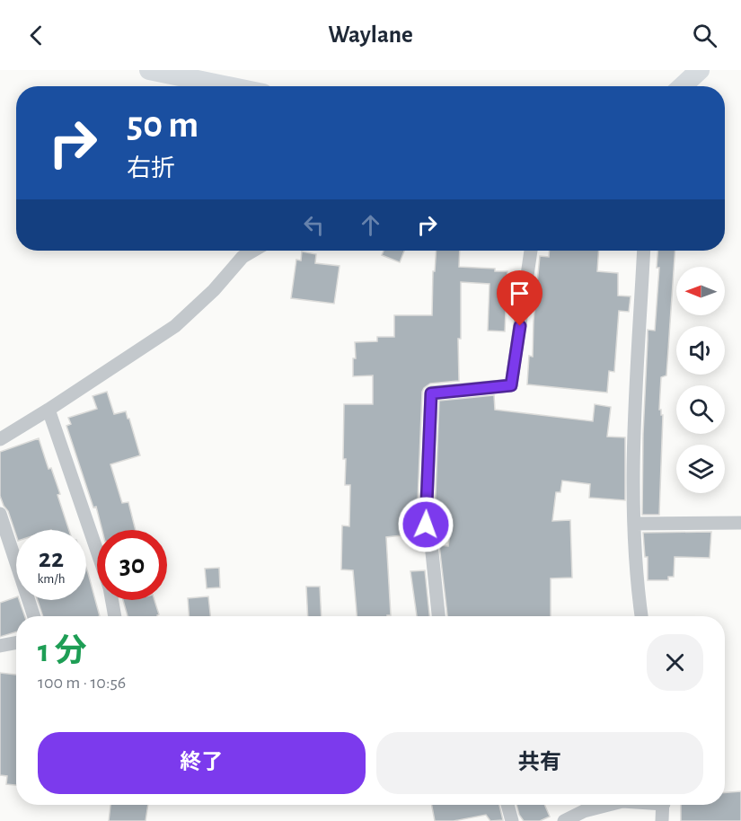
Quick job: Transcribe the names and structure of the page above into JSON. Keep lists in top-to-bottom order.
{
  "north": "left",
  "page": {
    "header": "Waylane",
    "turn": ["50 m", "右折"],
    "speed": "22 km/h",
    "limit": "30",
    "heading": ["1 分", "100 m · 10:56"],
    "buttons": ["終了", "共有"]
  }
}
